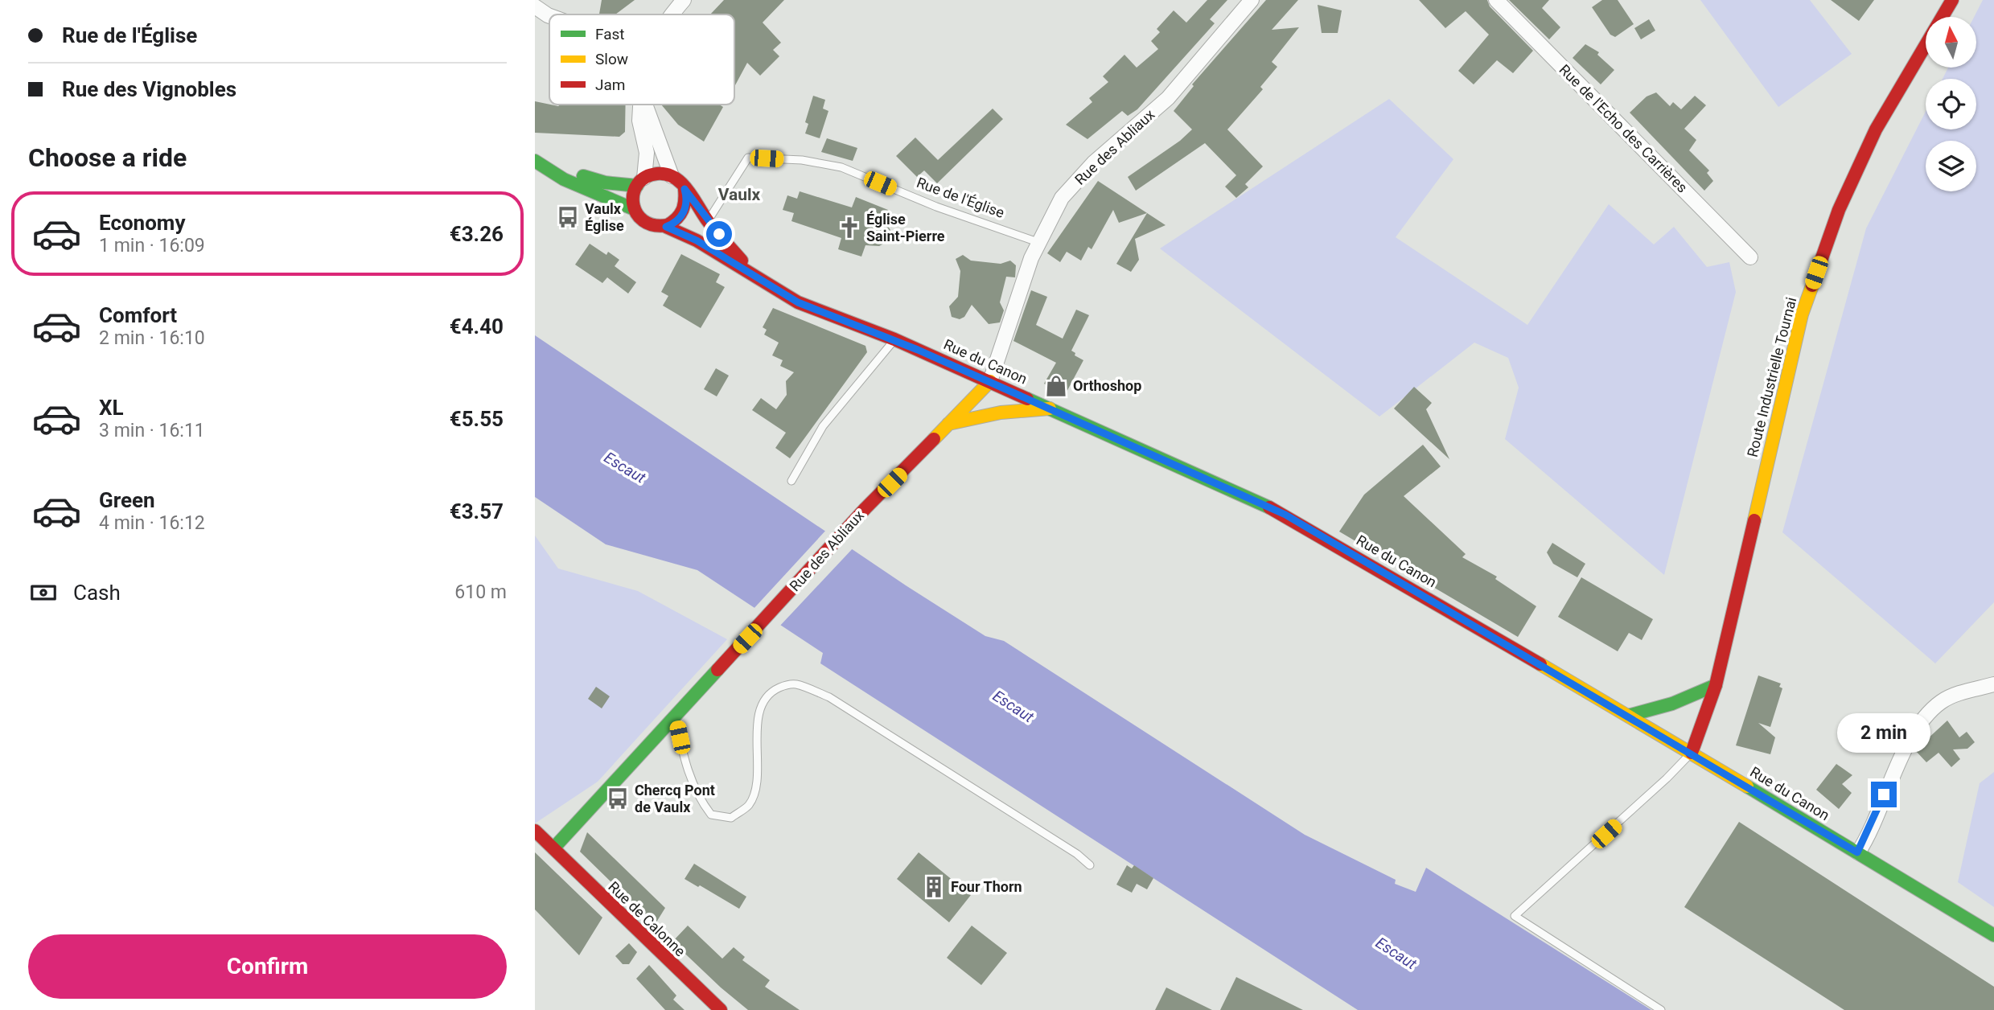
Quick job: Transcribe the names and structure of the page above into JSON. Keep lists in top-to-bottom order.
{
  "streets": {
    "main road": [
      "Rue des Abliaux",
      "Rue du Canon",
      "Route Industrielle Tournai",
      "Rue de Calonne"
    ],
    "street": ["Rue de l'Echo des Carrières"],
    "lane": ["Rue de l'Église"]
  },
  "crossings": [
    ["Rue des Abliaux", "Rue de l'Église"],
    ["Rue des Abliaux", "Rue du Canon"],
    ["Rue des Abliaux", "Rue de Calonne"],
    ["Rue du Canon", "Route Industrielle Tournai"]
  ],
  "districts": ["Vaulx"],
  "water": ["Escaut"],
  "places": {
    "bus stop": ["Vaulx Église", "Chercq Pont de Vaulx"],
    "church": ["Église Saint-Pierre"],
    "shop": ["Orthoshop"],
    "building": ["Four Thorn"]
  },
  "legend": ["Fast", "Slow", "Jam"],
  "north": "top",
  "page": {
    "banner": ["Rue de l'Église", "Rue des Vignobles"],
    "heading": "Choose a ride",
    "list": [
      {
        "name": "Economy",
        "note": "1 min · 16:09",
        "value": "€3.26"
      },
      {
        "name": "Comfort",
        "note": "2 min · 16:10",
        "value": "€4.40"
      },
      {
        "name": "XL",
        "note": "3 min · 16:11",
        "value": "€5.55"
      },
      {
        "name": "Green",
        "note": "4 min · 16:12",
        "value": "€3.57"
      }
    ],
    "pay": ["Cash", "610 m"],
    "bubble": "2 min",
    "buttons": "Confirm"
  }
}
